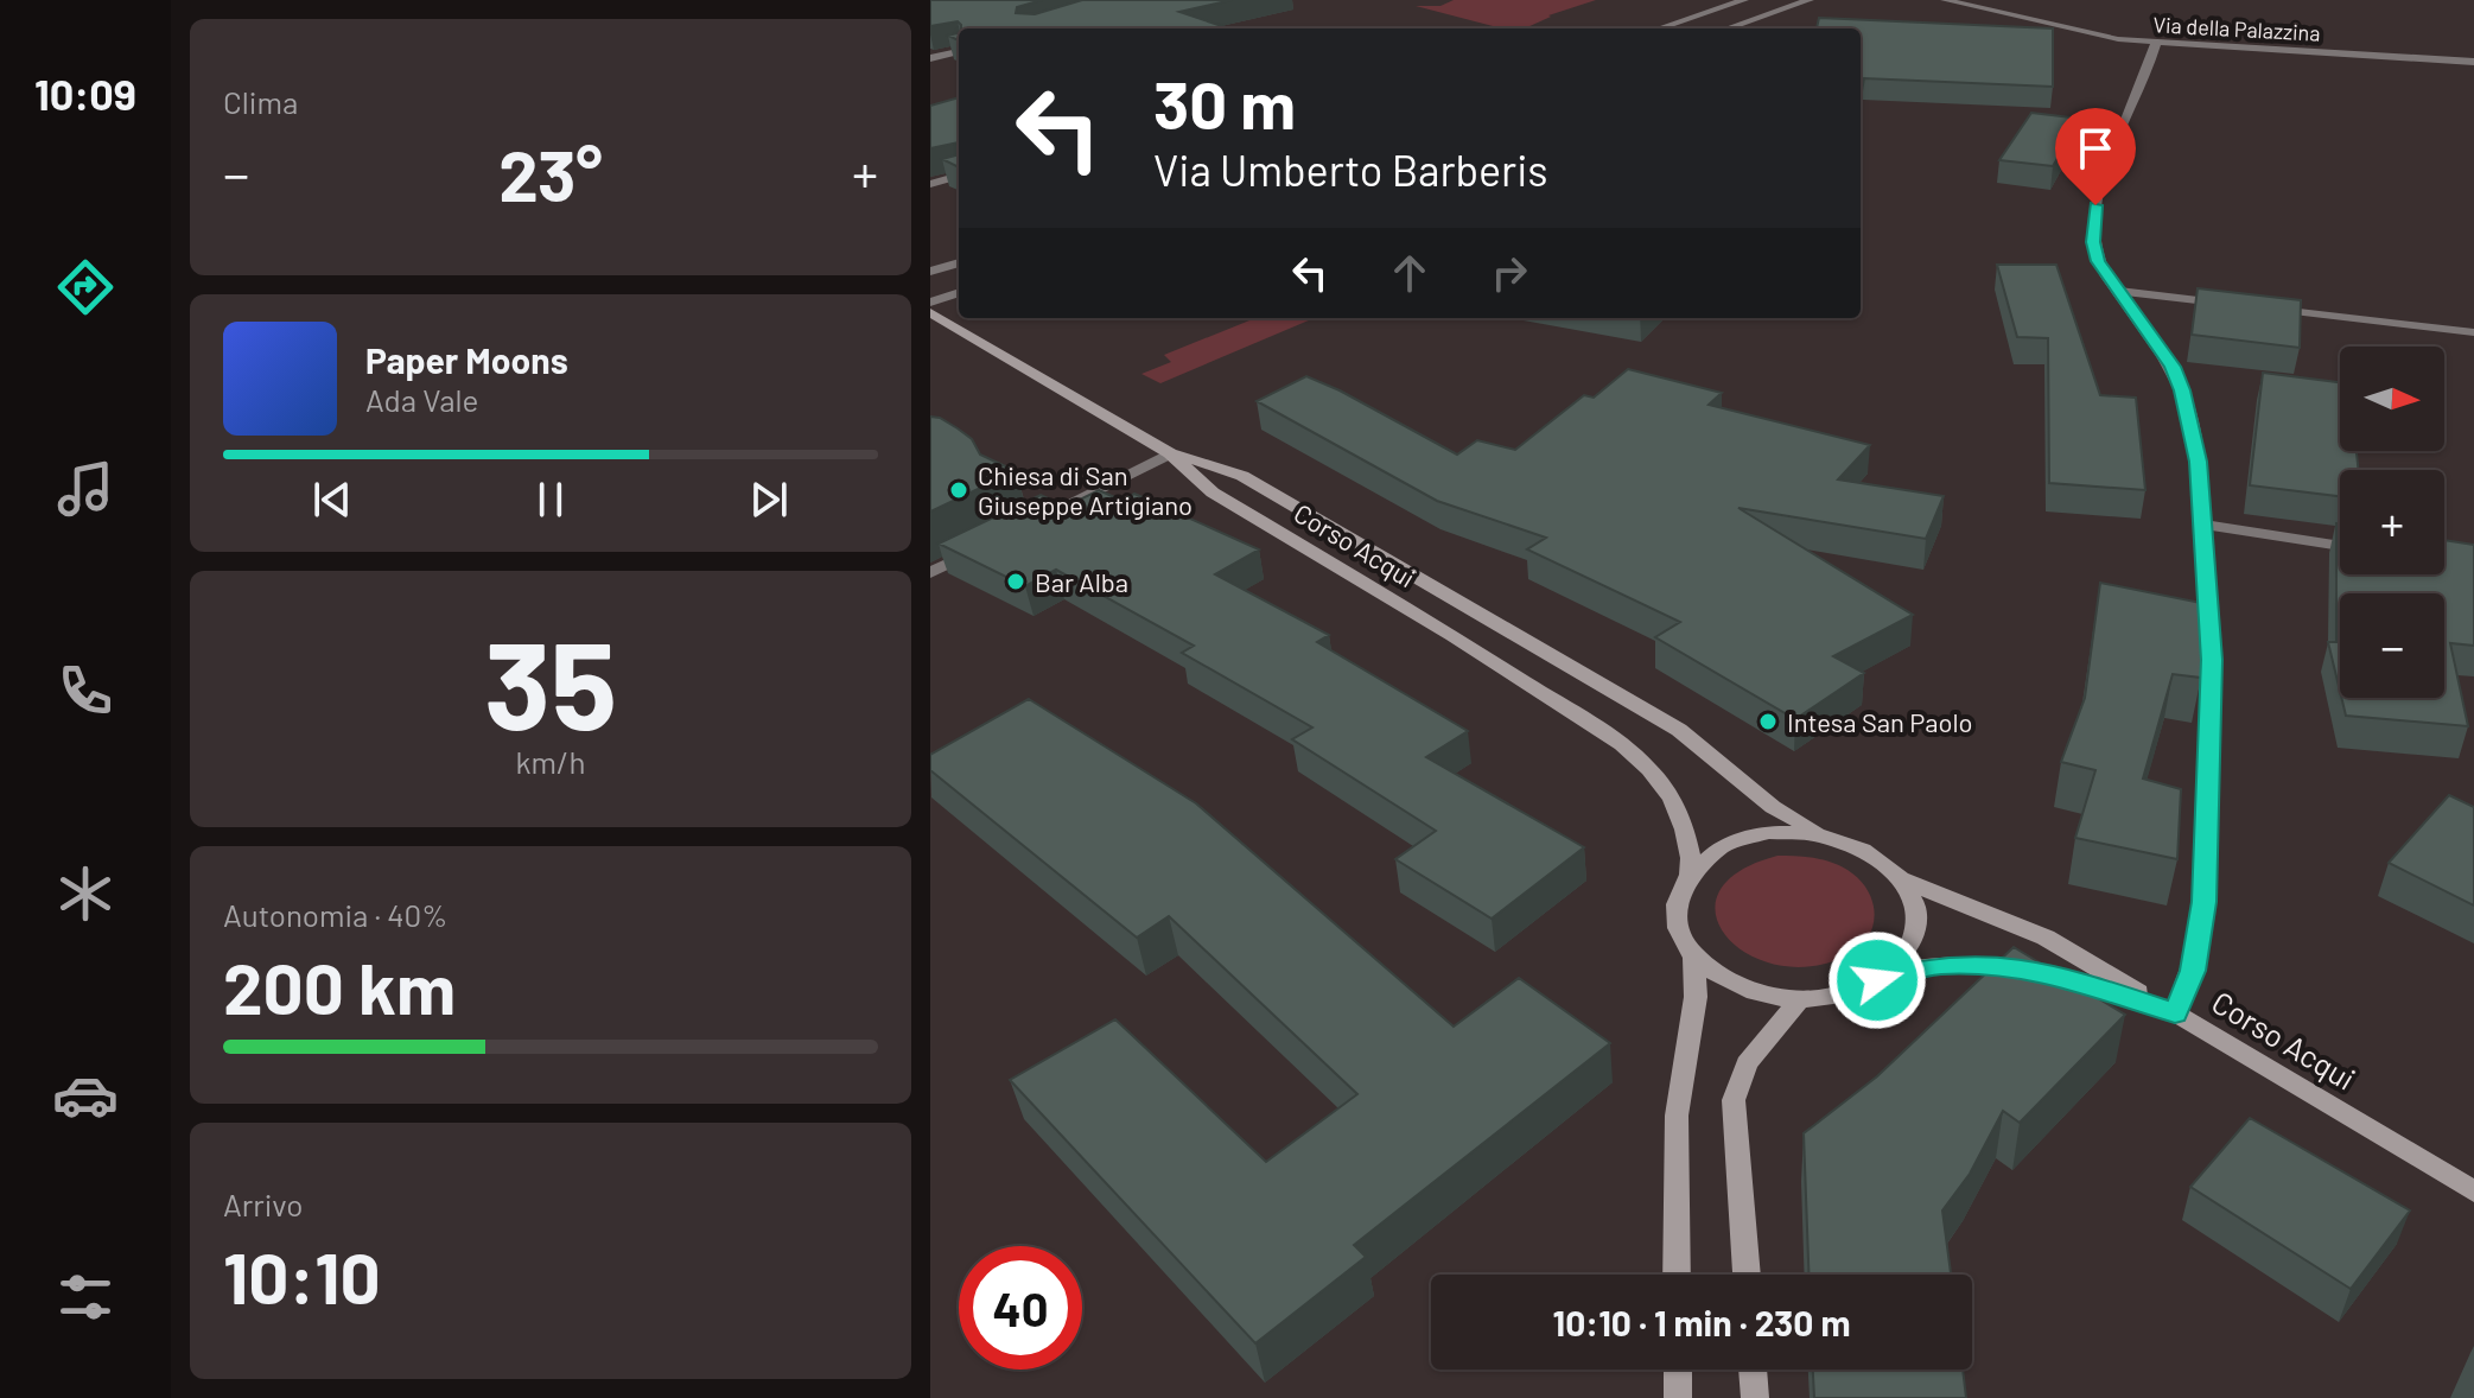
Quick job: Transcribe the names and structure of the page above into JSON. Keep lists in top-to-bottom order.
{
  "streets": {
    "street": ["Via della Palazzina", "Corso Acqui"]
  },
  "places": ["Chiesa di San Giuseppe Artigiano", "Bar Alba", "Intesa San Paolo"],
  "north": "right",
  "page": {
    "tabs": "10:09",
    "tile": [
      "Clima",
      ["35", "km/h"],
      ["Autonomia · 40%", "200 km"],
      ["Arrivo", "10:10"]
    ],
    "turn": ["30 m", "Via Umberto Barberis"],
    "heat": ["−", "23°", "+"],
    "song": ["Paper Moons", "Ada Vale"],
    "map_buttons": ["+", "−"],
    "limit": "40",
    "trip": "10:10 · 1 min · 230 m"
  }
}
